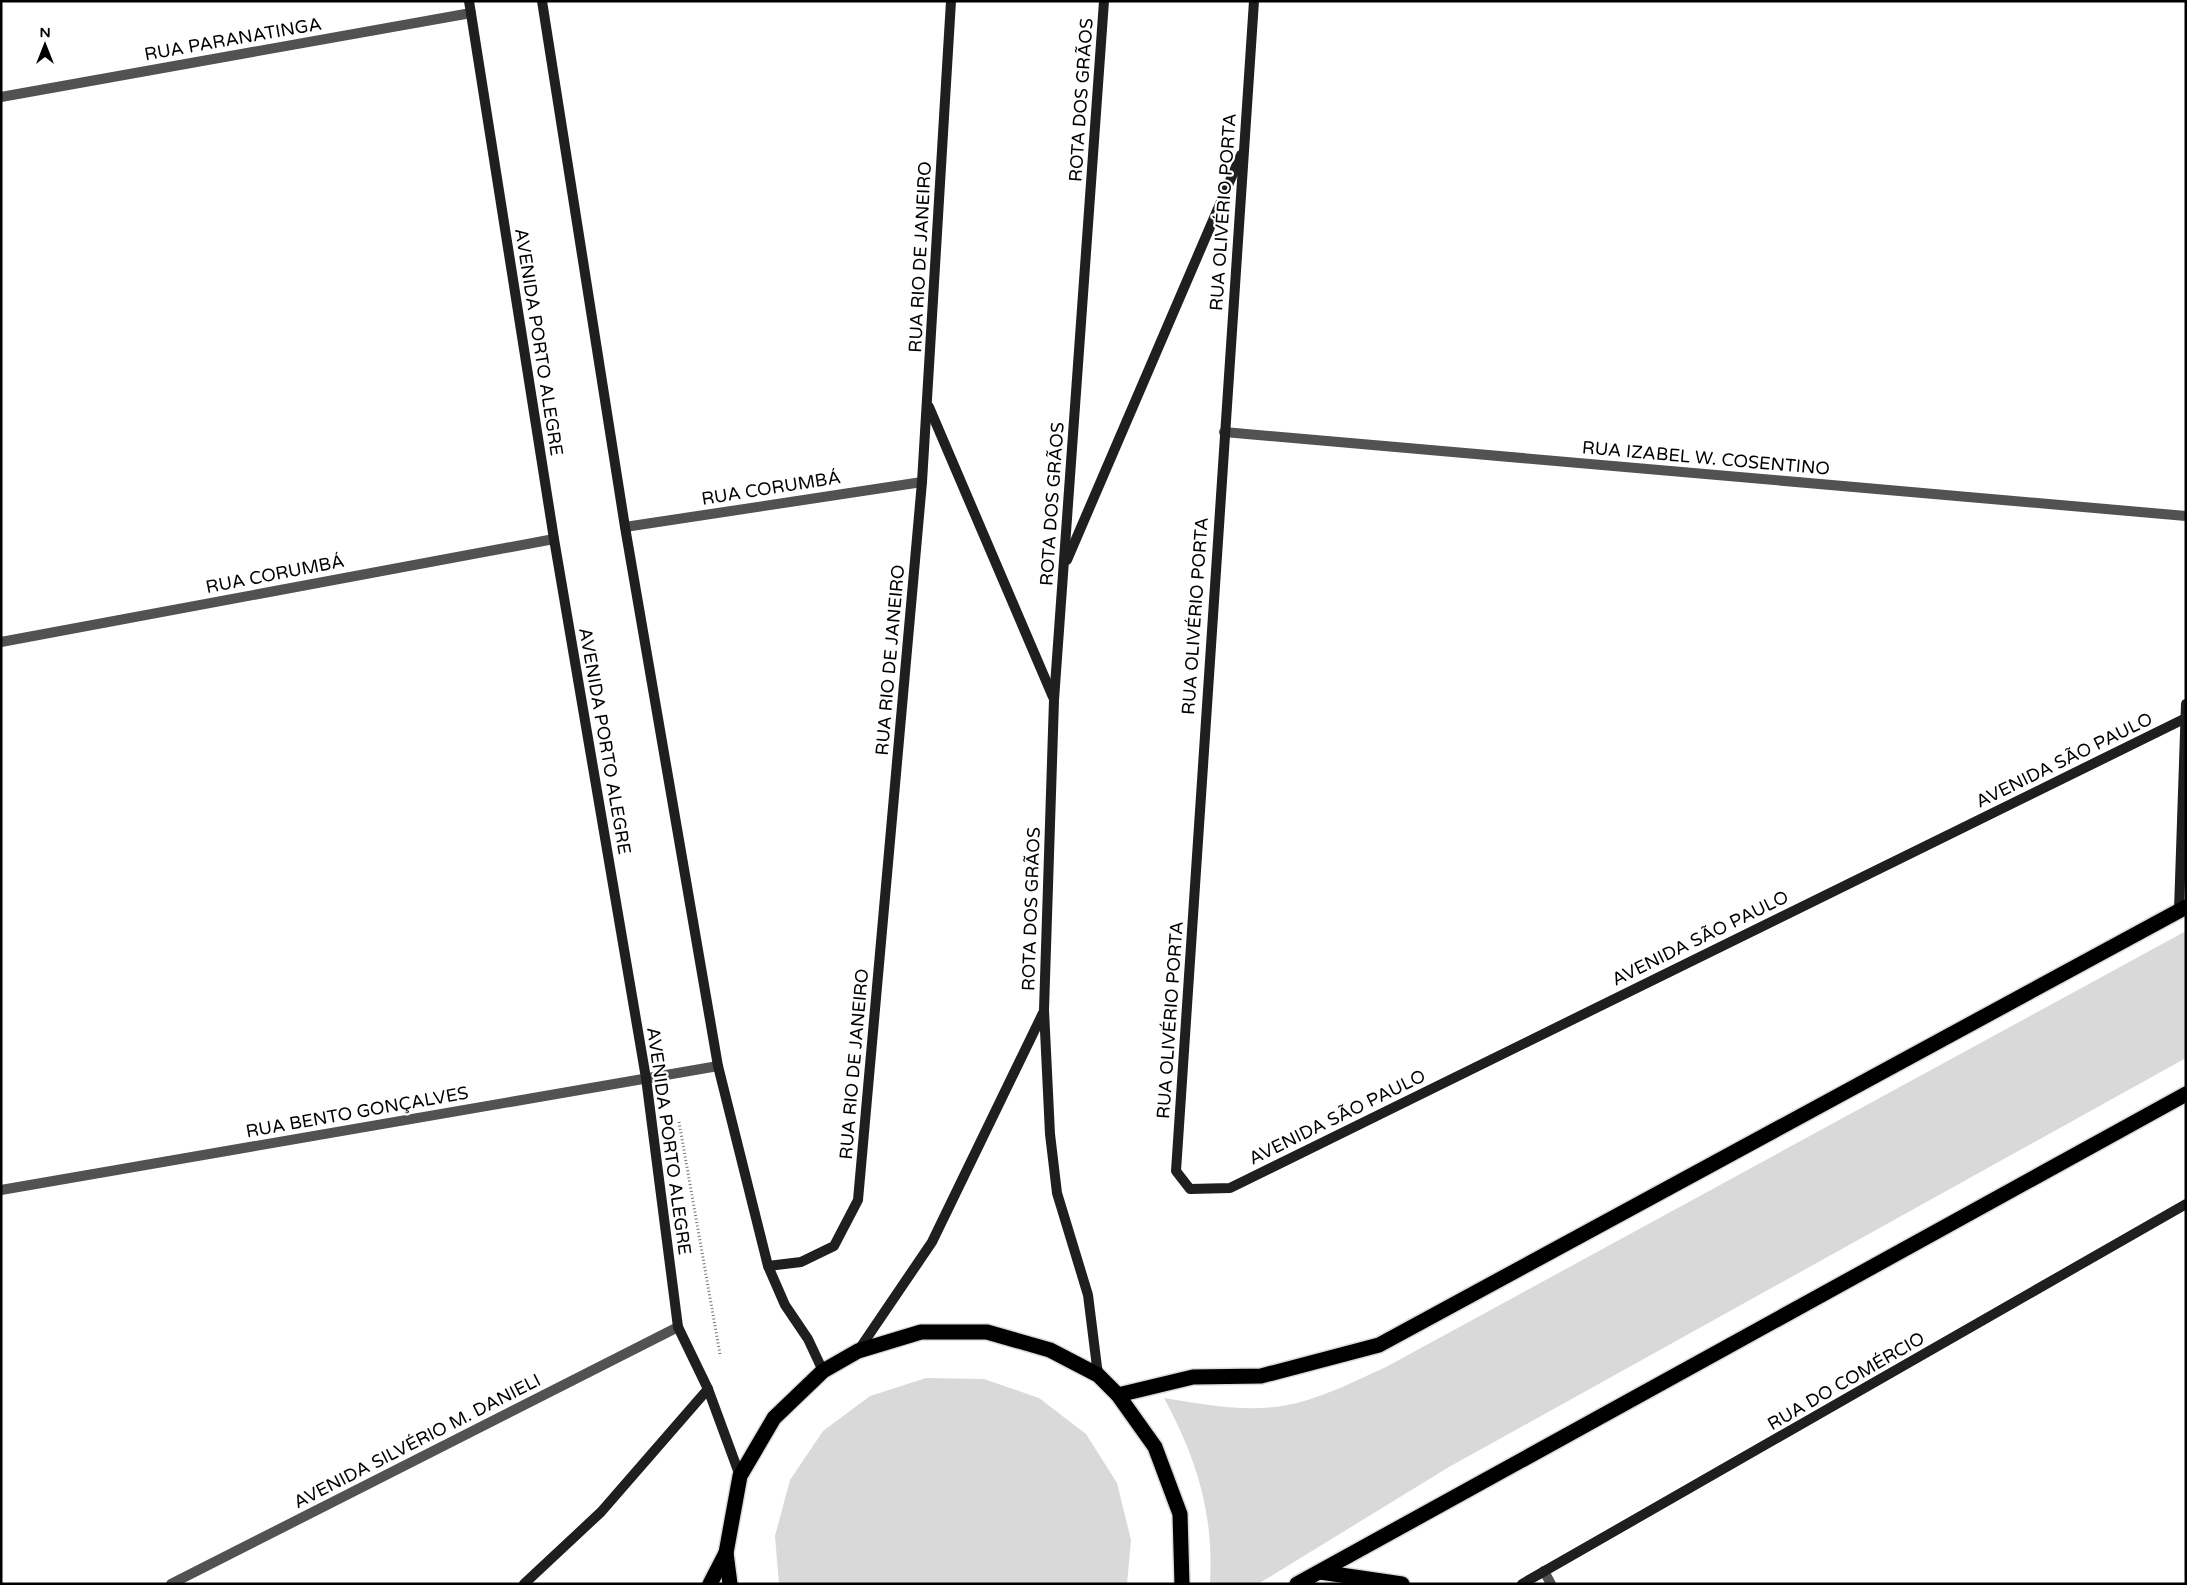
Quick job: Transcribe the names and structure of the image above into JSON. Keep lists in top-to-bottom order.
{
  "streets": {
    "main road": [
      "ROTA DOS GRÃOS",
      "RUA OLIVÉRIO PORTA",
      "RUA RIO DE JANEIRO",
      "AVENIDA PORTO ALEGRE",
      "AVENIDA SÃO PAULO",
      "RUA DO COMÉRCIO"
    ],
    "street": [
      "RUA PARANATINGA",
      "RUA IZABEL W. COSENTINO",
      "RUA CORUMBÁ",
      "RUA BENTO GONÇALVES",
      "AVENIDA SILVÉRIO M. DANIELI"
    ]
  },
  "crossings": [
    ["RUA PARANATINGA", "AVENIDA PORTO ALEGRE"],
    ["RUA OLIVÉRIO PORTA", "RUA IZABEL W. COSENTINO"],
    ["RUA OLIVÉRIO PORTA", "AVENIDA SÃO PAULO"],
    ["RUA RIO DE JANEIRO", "RUA CORUMBÁ"],
    ["AVENIDA PORTO ALEGRE", "RUA CORUMBÁ"],
    ["AVENIDA PORTO ALEGRE", "RUA BENTO GONÇALVES"],
    ["AVENIDA PORTO ALEGRE", "AVENIDA SILVÉRIO M. DANIELI"]
  ],
  "north": "top"
}
